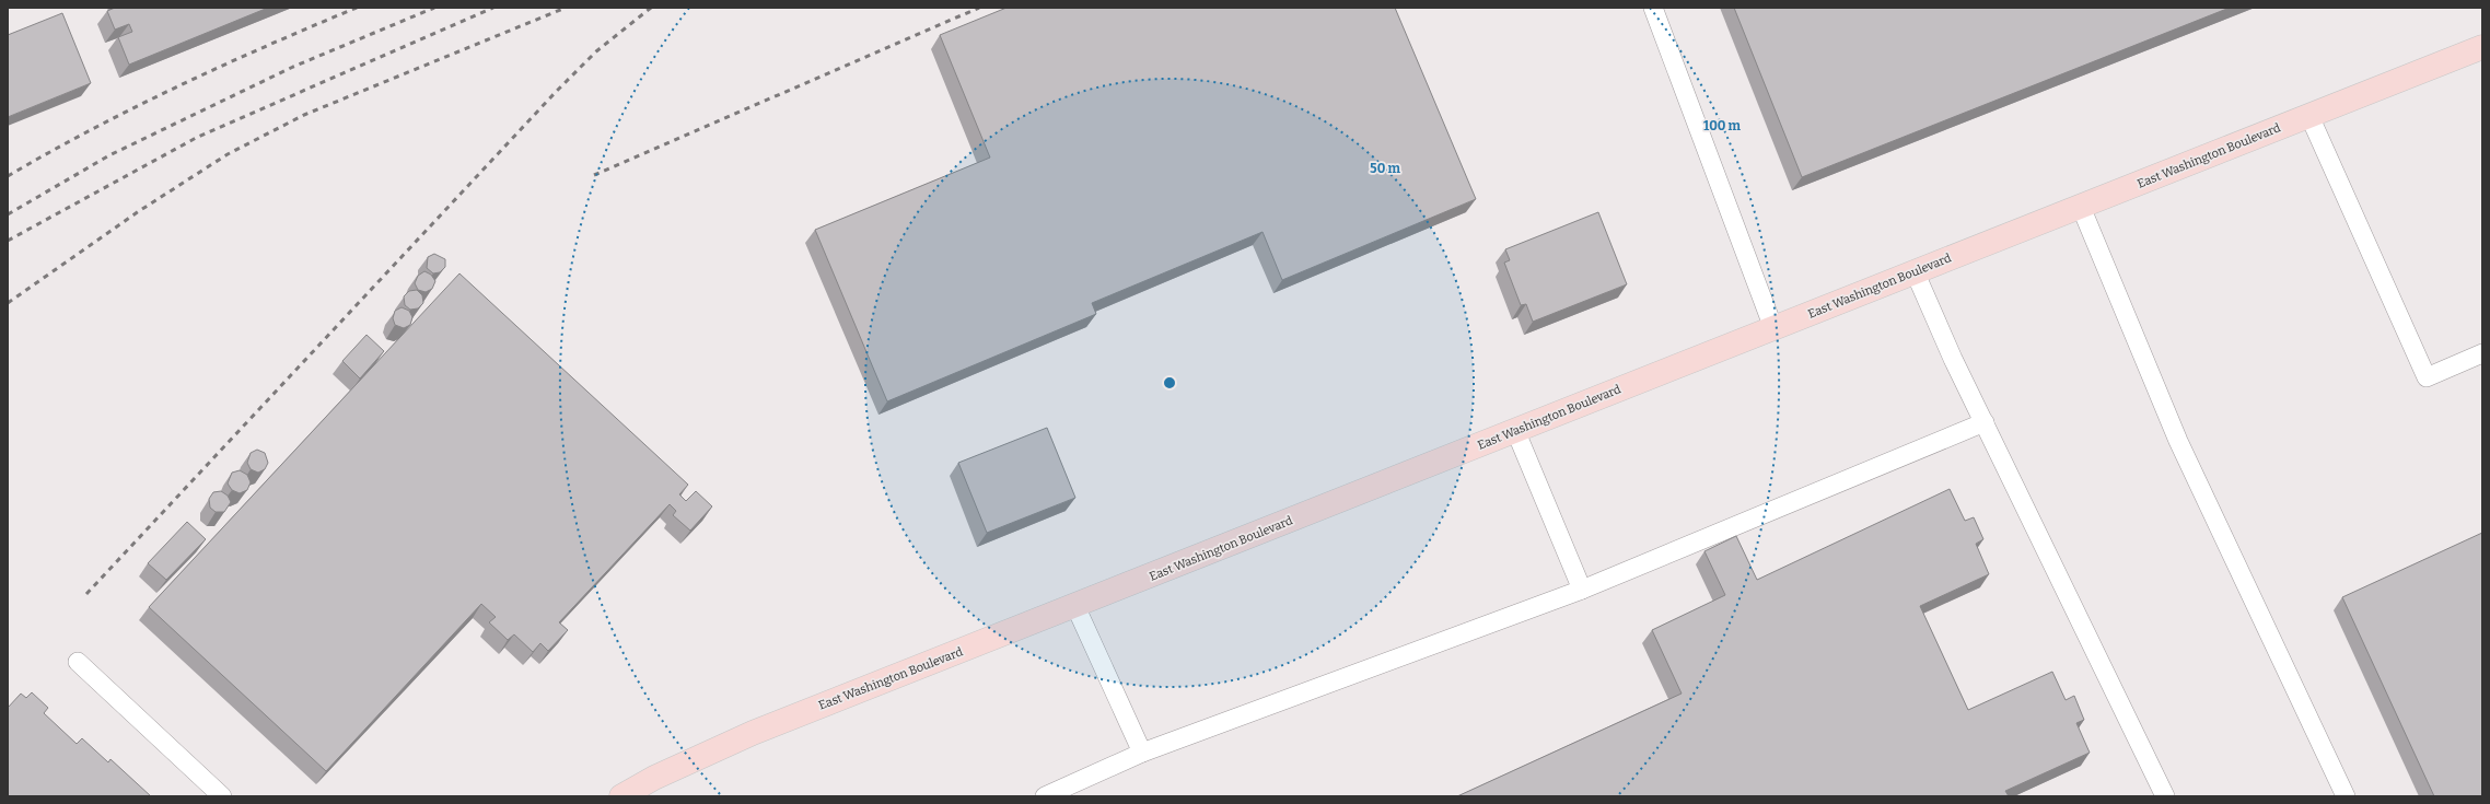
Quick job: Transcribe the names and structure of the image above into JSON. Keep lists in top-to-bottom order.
{
  "streets": {
    "main road": ["East Washington Boulevard"]
  },
  "rings": ["100 m", "50 m"]
}
